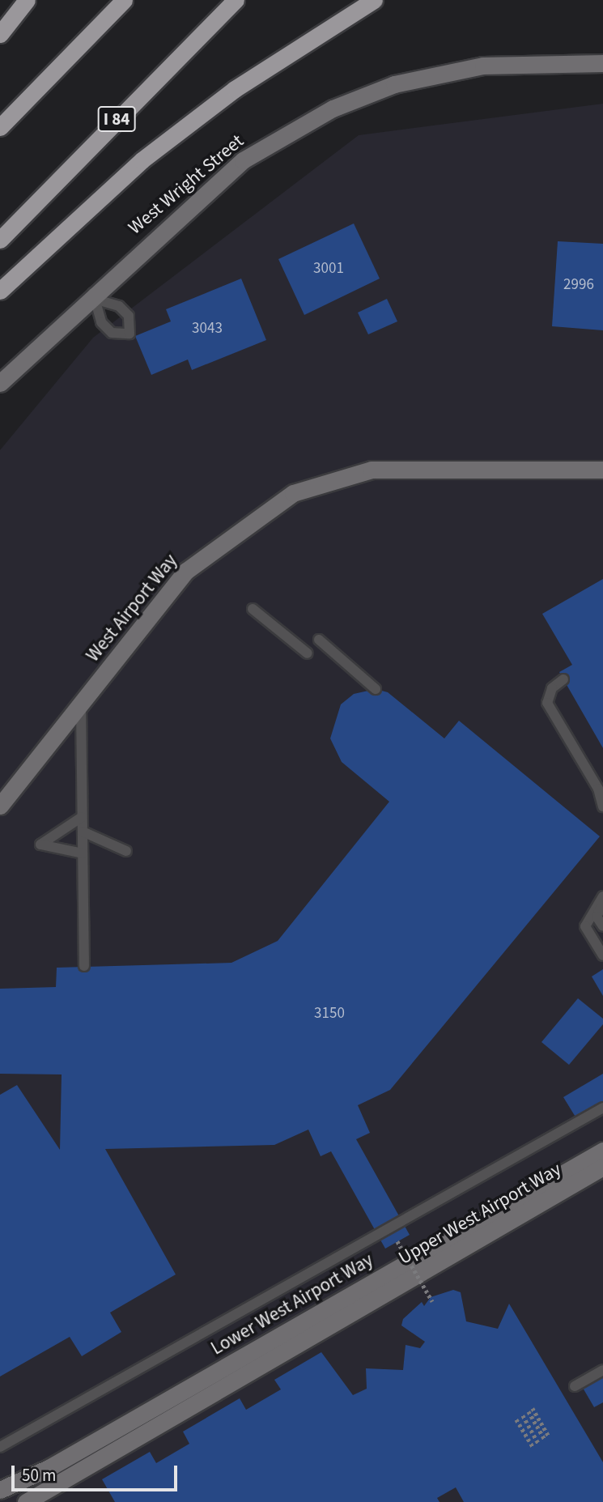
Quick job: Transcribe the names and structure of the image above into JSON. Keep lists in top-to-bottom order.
{
  "streets": {
    "highway": ["I 84"],
    "main road": [
      "West Wright Street",
      "West Airport Way",
      "Upper West Airport Way",
      "Lower West Airport Way"
    ]
  },
  "house_numbers": [
    "3001",
    "2996",
    "3043",
    "3150"
  ],
  "scale_bar": "50 m"
}
